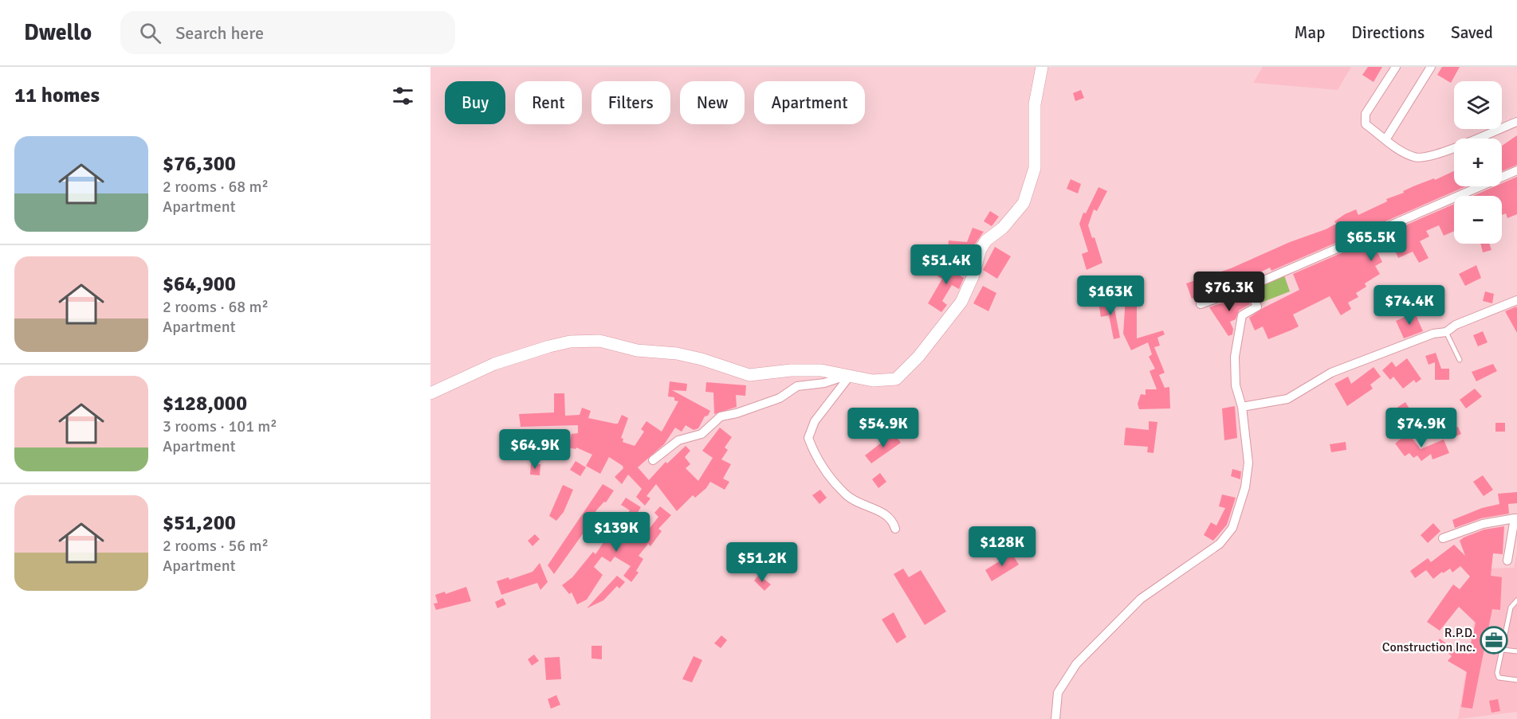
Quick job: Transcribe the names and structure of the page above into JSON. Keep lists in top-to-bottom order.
{
  "places": {
    "office": ["R.P.D. Construction Inc."]
  },
  "page": {
    "header": "Dwello",
    "search": "Search here",
    "nav": ["Map", "Directions", "Saved"],
    "heading": "11 homes",
    "map_buttons": ["+", "−"],
    "chip": [
      "Buy",
      "Rent",
      "Filters",
      "New",
      "Apartment"
    ],
    "list": [
      {
        "name": "$76,300",
        "note": "2 rooms · 68 m² · Apartment"
      },
      {
        "name": "$64,900",
        "note": "2 rooms · 68 m² · Apartment"
      },
      {
        "name": "$128,000",
        "note": "3 rooms · 101 m² · Apartment"
      },
      {
        "name": "$51,200",
        "note": "2 rooms · 56 m² · Apartment"
      }
    ],
    "price": [
      "$65.5K",
      "$51.4K",
      "$76.3K",
      "$163K",
      "$74.4K",
      "$54.9K",
      "$74.9K",
      "$64.9K",
      "$139K",
      "$128K",
      "$51.2K"
    ]
  }
}
